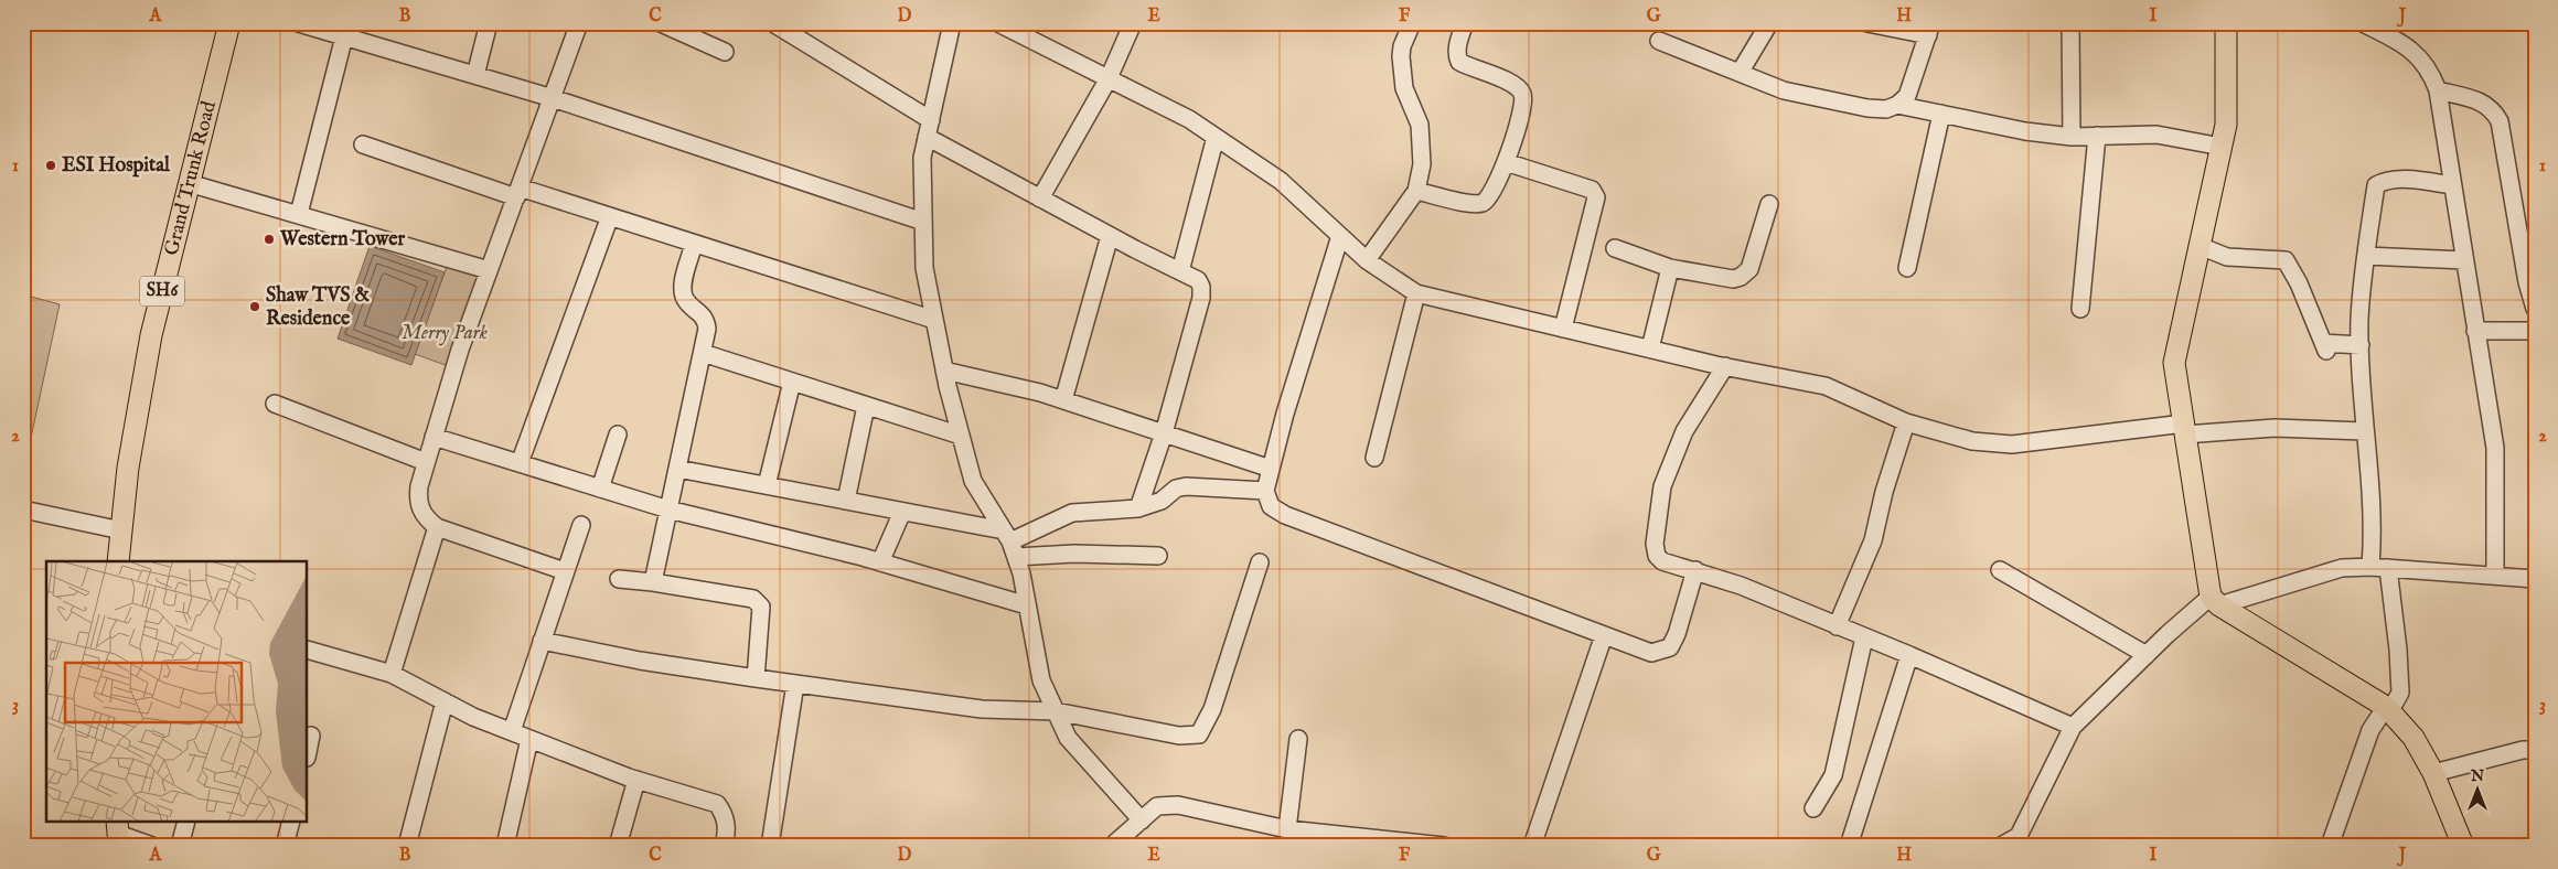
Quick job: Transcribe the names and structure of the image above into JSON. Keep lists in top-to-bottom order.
{
  "streets": {
    "main road": ["Grand Trunk Road", "SH6"]
  },
  "parks": ["Merry Park"],
  "places": ["ESI Hospital", "Western Tower", "Shaw TVS & Residence"],
  "north": "top",
  "grid": {
    "columns": [
      "A",
      "B",
      "C",
      "D",
      "E",
      "F",
      "G",
      "H",
      "I",
      "J"
    ],
    "rows": ["1", "2", "3"]
  }
}
